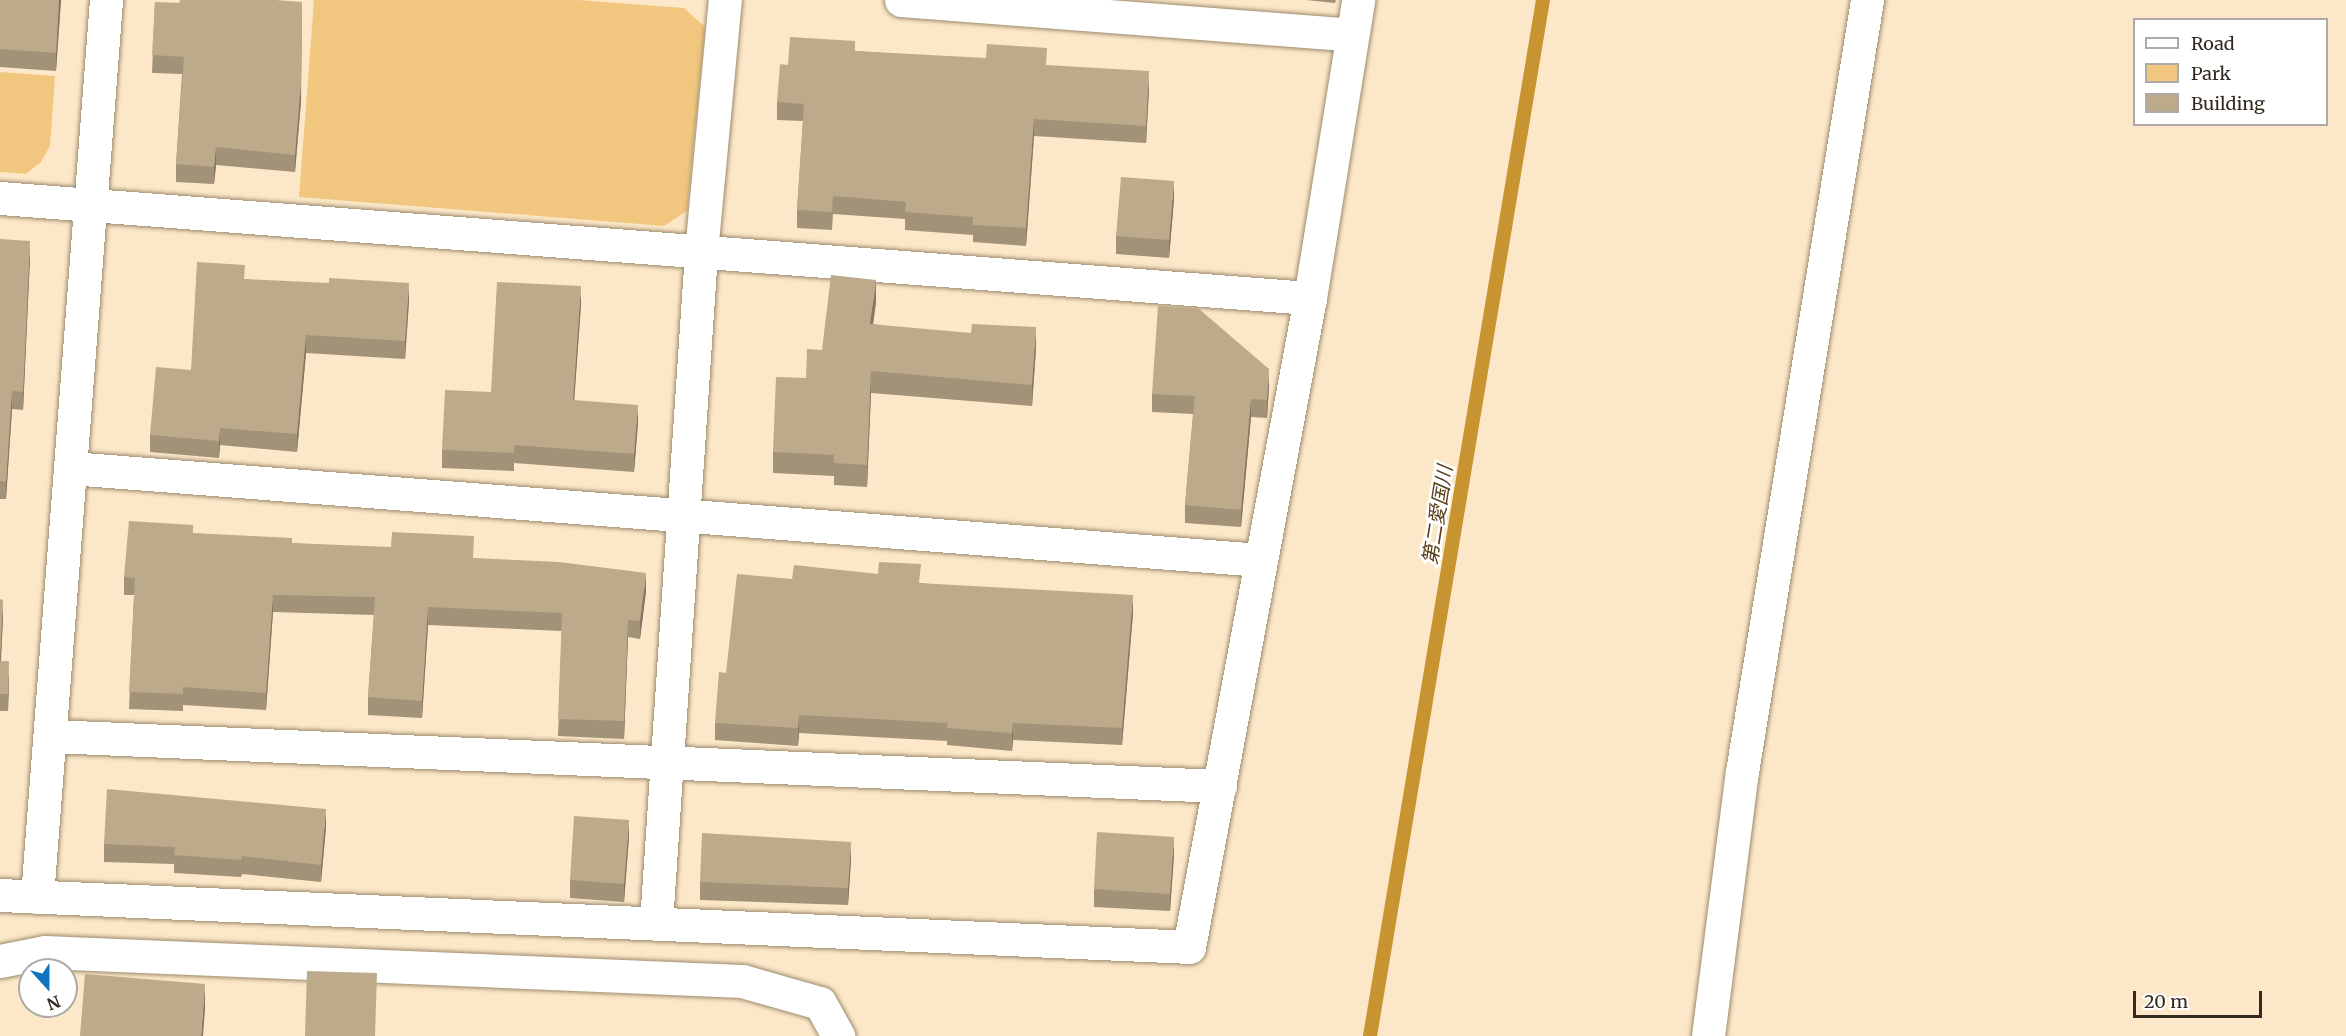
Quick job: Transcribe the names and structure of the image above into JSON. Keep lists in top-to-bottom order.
{
  "water": ["第二愛国川"],
  "legend": ["Road", "Park", "Building"],
  "scale_bar": "20 m",
  "north": "bottom"
}
